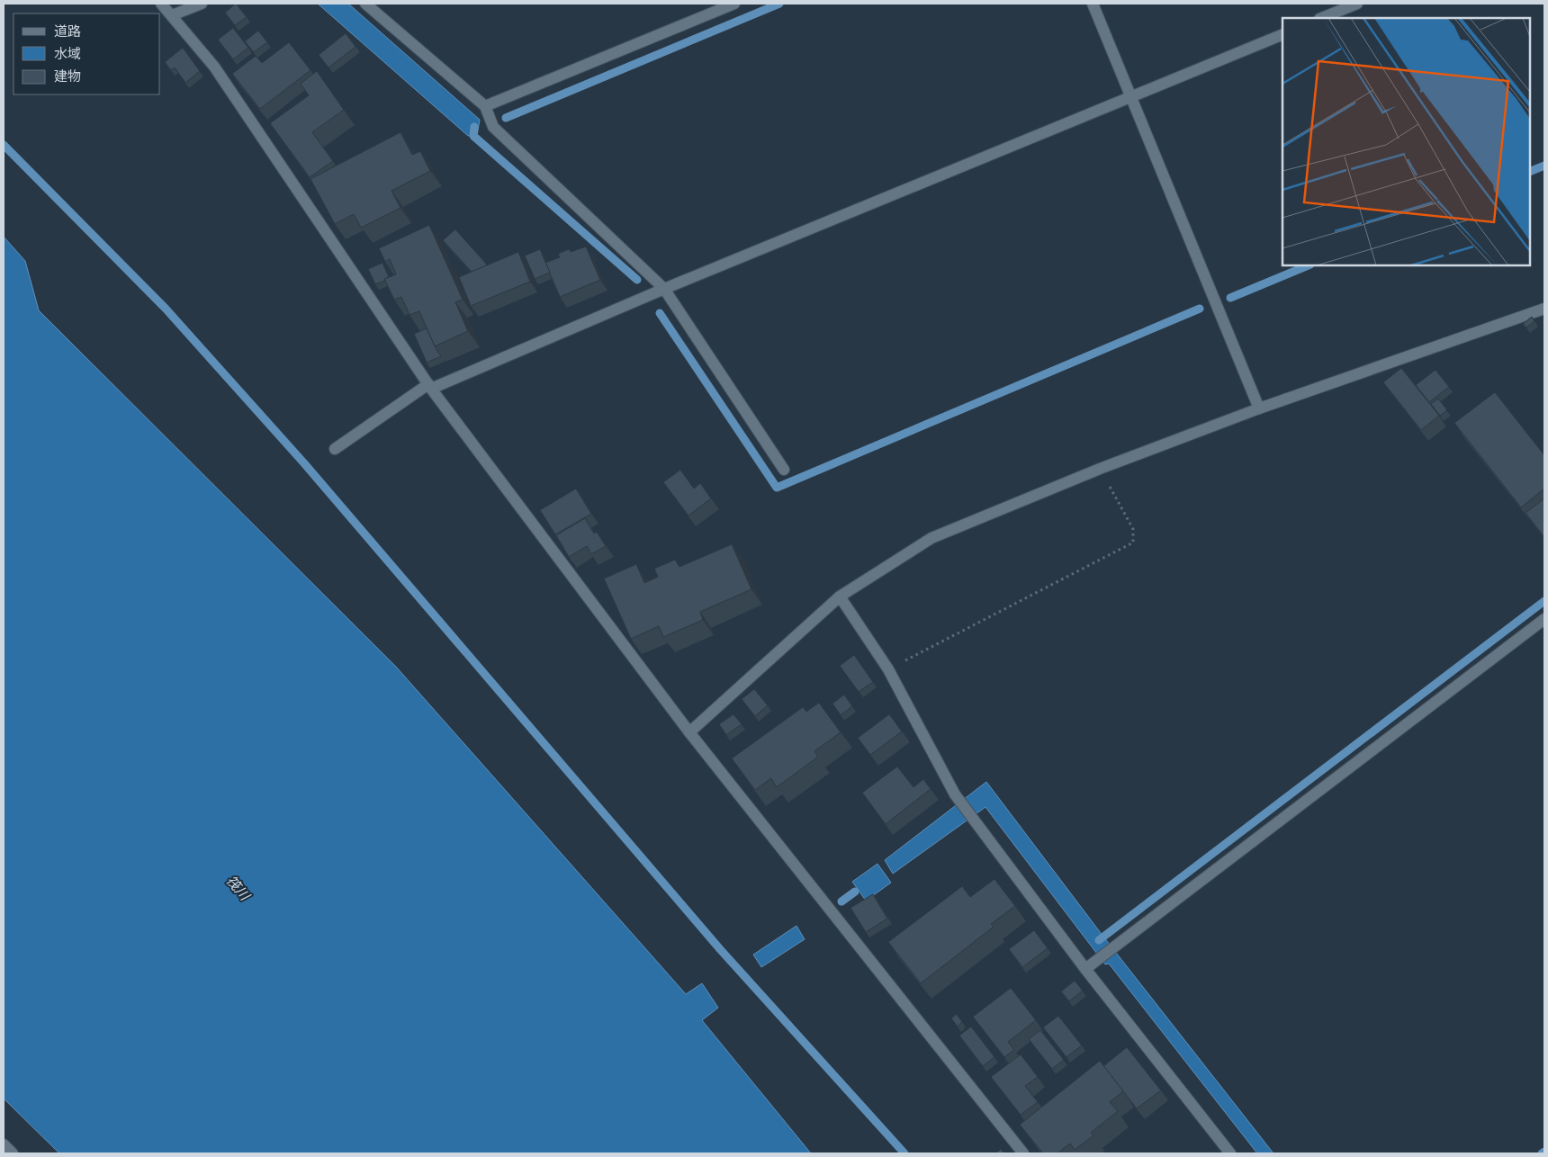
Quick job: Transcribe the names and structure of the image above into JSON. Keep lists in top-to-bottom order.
{
  "water": ["筏川"],
  "legend": ["道路", "水域", "建物"]
}
